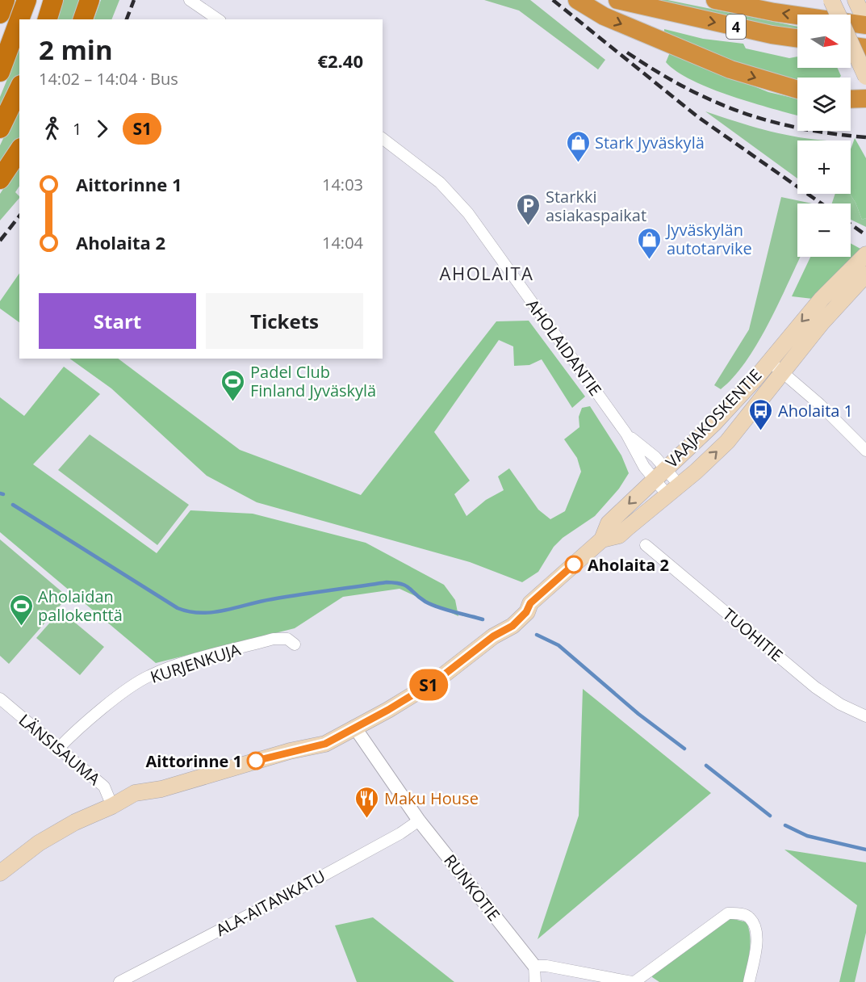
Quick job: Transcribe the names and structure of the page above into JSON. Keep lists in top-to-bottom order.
{
  "streets": {
    "highway": ["4"],
    "main road": ["VAAJAKOSKENTIE"],
    "street": [
      "AHOLAIDANTIE",
      "TUOHITIE",
      "KURJENKUJA",
      "LÄNSISAUMA",
      "RUNKOTIE",
      "ALA-AITANKATU"
    ]
  },
  "crossings": [
    ["AHOLAIDANTIE", "VAAJAKOSKENTIE"],
    ["VAAJAKOSKENTIE", "LÄNSISAUMA"],
    ["VAAJAKOSKENTIE", "RUNKOTIE"],
    ["KURJENKUJA", "LÄNSISAUMA"],
    ["RUNKOTIE", "ALA-AITANKATU"]
  ],
  "districts": ["AHOLAITA"],
  "places": {
    "shop": ["Stark Jyväskylä", "Jyväskylän autotarvike"],
    "parking": ["Starkki asiakaspaikat"],
    "sports": ["Padel Club Finland Jyväskylä", "Aholaidan pallokenttä"],
    "bus stop": ["Aholaita 1"],
    "other": ["Aholaita 2", "Aittorinne 1"],
    "restaurant": ["Maku House"]
  },
  "lines": ["bus line S1"],
  "north": "right",
  "page": {
    "on_map": "S1",
    "map_buttons": ["+", "−"],
    "heading": ["2 min", "14:02 – 14:04 · Bus", "€2.40"],
    "legs": ["1", "S1"],
    "list": [
      {
        "name": "Aittorinne 1",
        "value": "14:03"
      },
      {
        "name": "Aholaita 2",
        "value": "14:04"
      }
    ],
    "buttons": ["Start", "Tickets"]
  }
}
